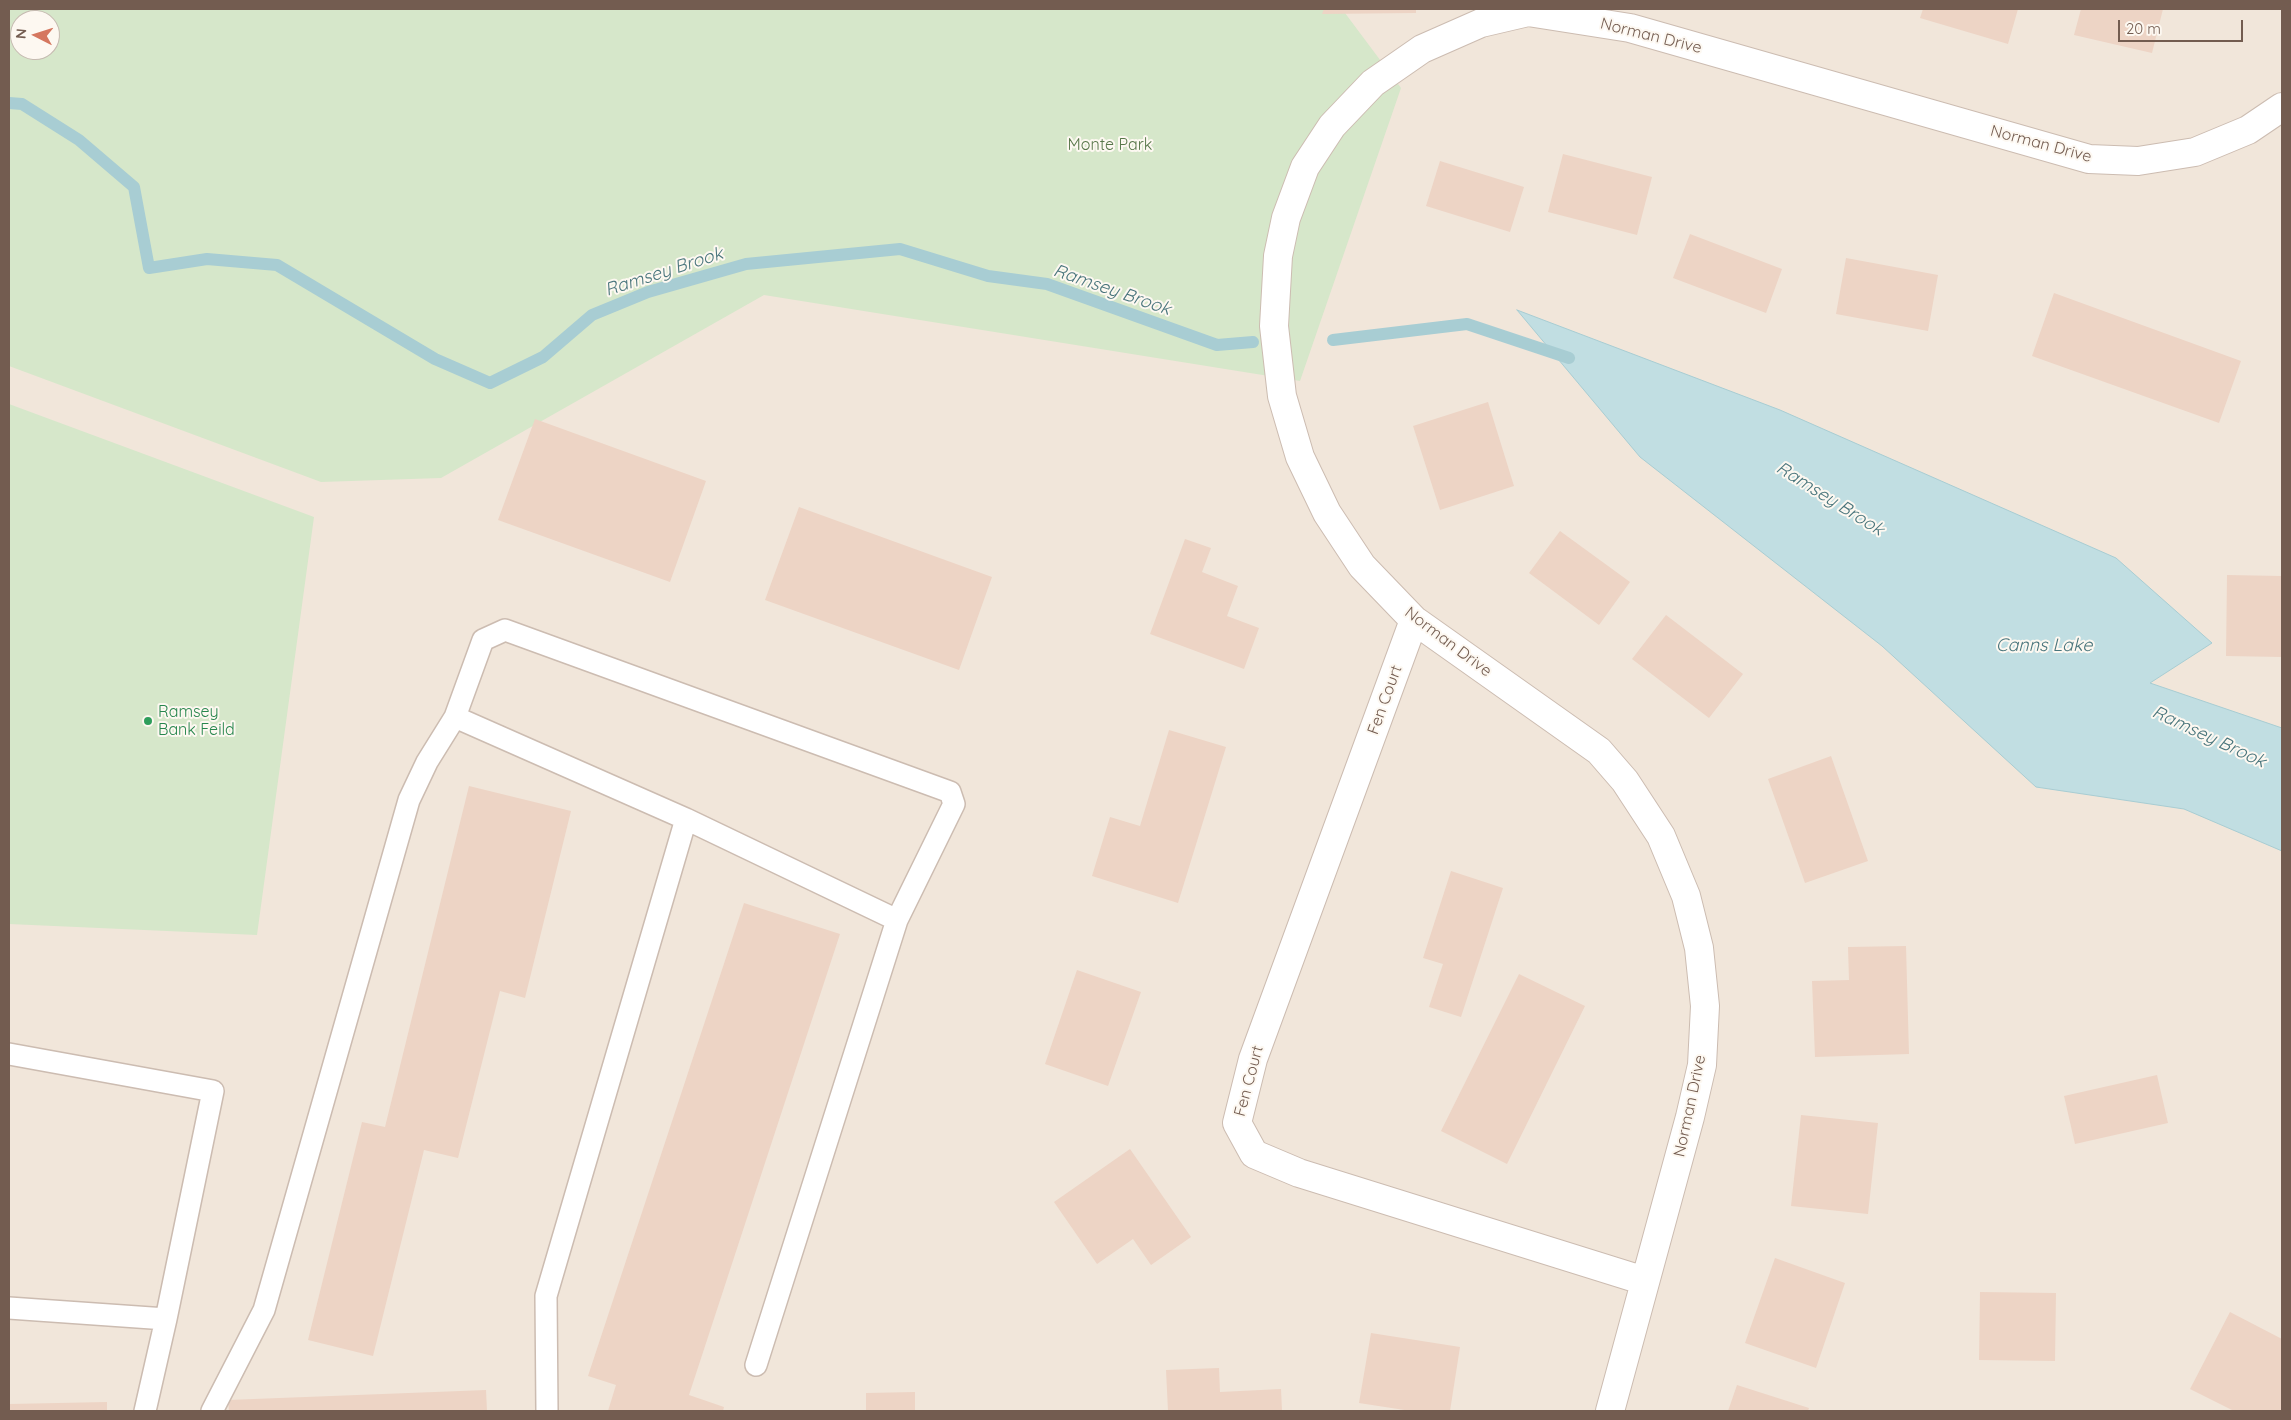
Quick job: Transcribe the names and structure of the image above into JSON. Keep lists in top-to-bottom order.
{
  "streets": {
    "street": ["Norman Drive", "Fen Court"]
  },
  "crossings": [
    ["Norman Drive", "Fen Court"]
  ],
  "water": ["Ramsey Brook", "Canns Lake"],
  "parks": ["Monte Park"],
  "places": ["Ramsey Bank Feild"],
  "scale_bar": "20 m",
  "north": "left"
}
